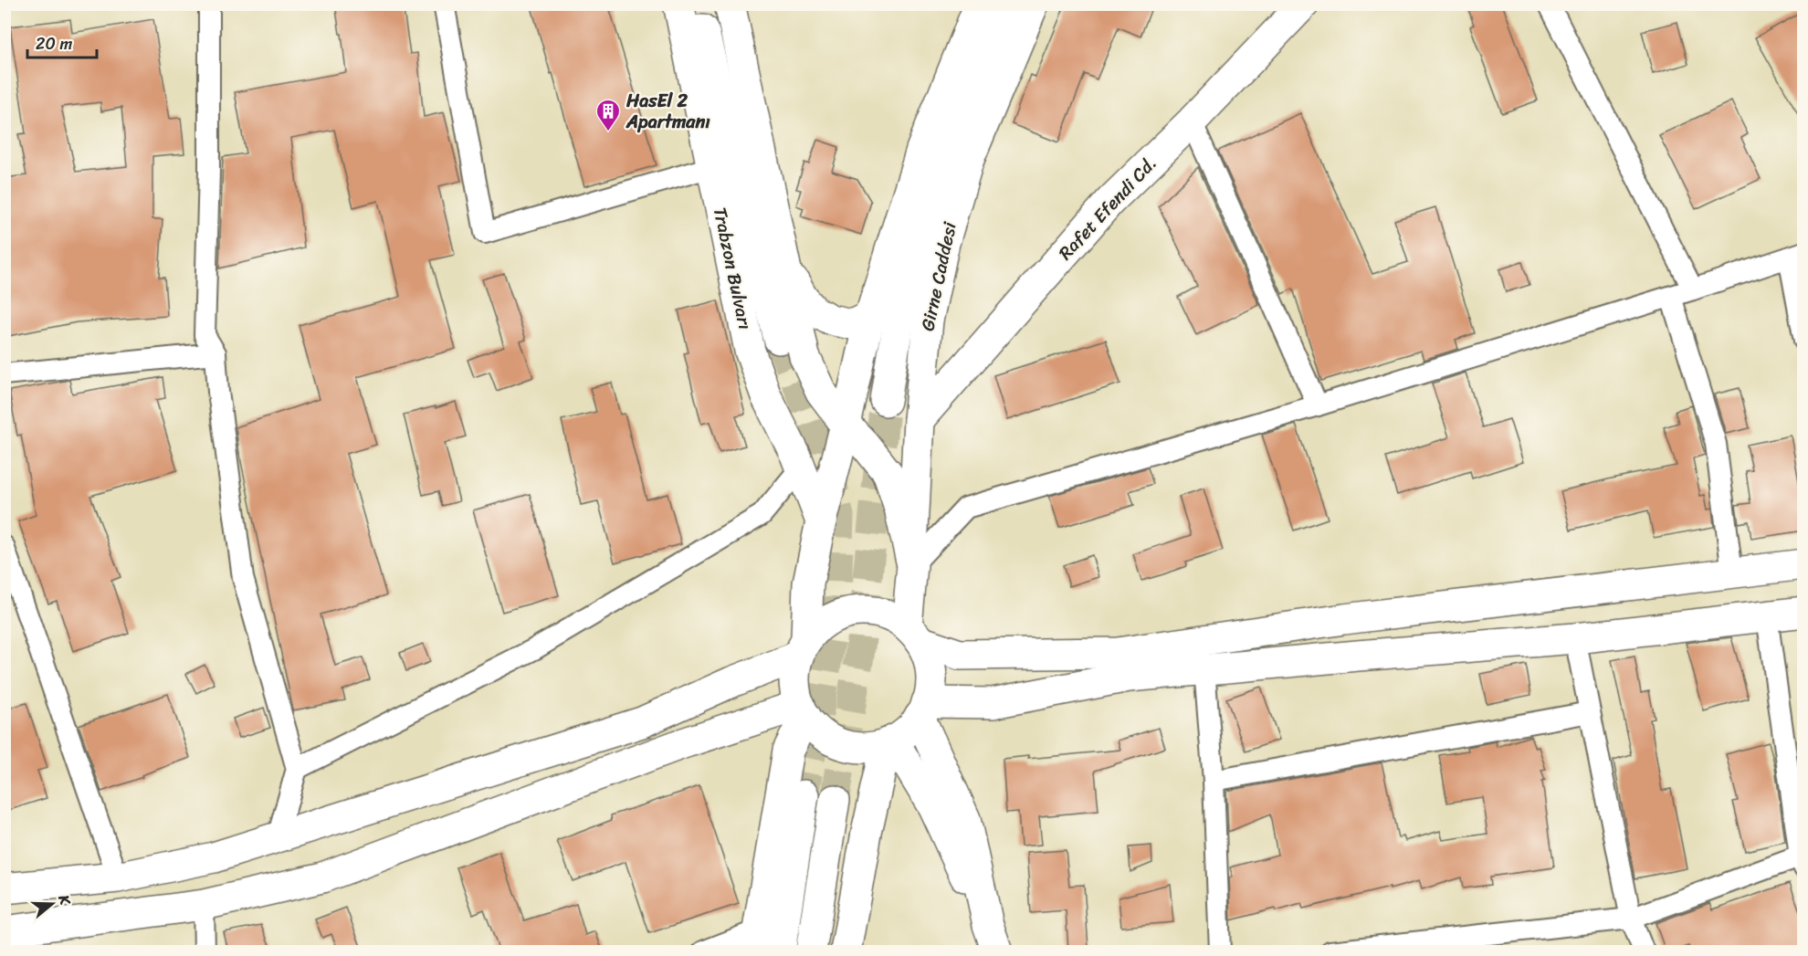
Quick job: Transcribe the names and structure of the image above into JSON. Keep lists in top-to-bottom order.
{
  "streets": {
    "main road": ["Rafet Efendi Cd.", "Trabzon Bulvarı", "Girne Caddesi"]
  },
  "crossings": [
    ["Rafet Efendi Cd.", "Girne Caddesi"]
  ],
  "places": {
    "building": ["HasEl 2 Apartmanı"]
  },
  "scale_bar": "20 m",
  "north": "right"
}
